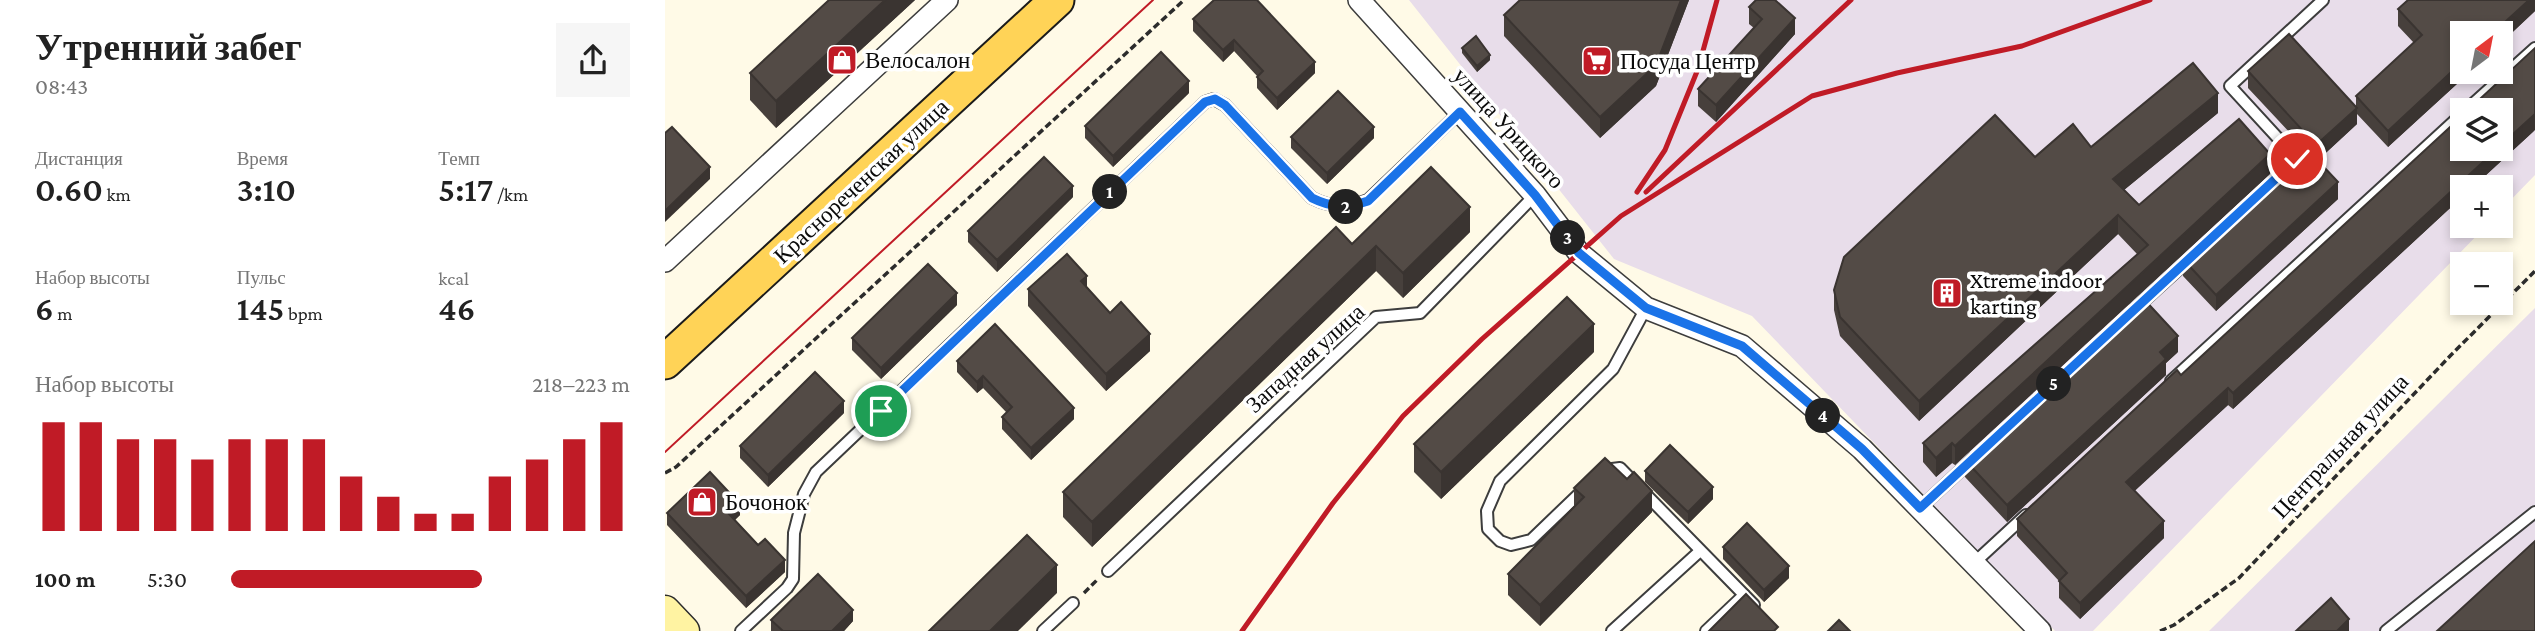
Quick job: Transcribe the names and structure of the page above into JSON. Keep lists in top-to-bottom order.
{
  "streets": {
    "main road": ["Краснореченская улица"],
    "street": ["улица Урицкого"],
    "lane": ["Западная улица"],
    "path": ["Центральная улица"]
  },
  "crossings": [
    ["улица Урицкого", "Западная улица"]
  ],
  "places": {
    "shop": ["Велосалон", "Бочонок"],
    "supermarket": ["Посуда Центр"],
    "building": ["Xtreme indoor karting"]
  },
  "north": "top right",
  "page": {
    "heading": ["Утренний забег", "08:43"],
    "map_buttons": ["+", "−"],
    "stats": [
      ["Дистанция", "0.60 km"],
      ["Время", "3:10"],
      ["Темп", "5:17 /km"],
      ["Набор высоты", "6 m"],
      ["Пульс", "145 bpm"],
      ["kcal", "46"]
    ],
    "pins": [
      "1",
      "2",
      "3",
      "5",
      "4"
    ],
    "chart": ["Набор высоты", "218–223 m"],
    "list": [
      {
        "name": "100 m",
        "note": "5:30"
      }
    ]
  }
}
